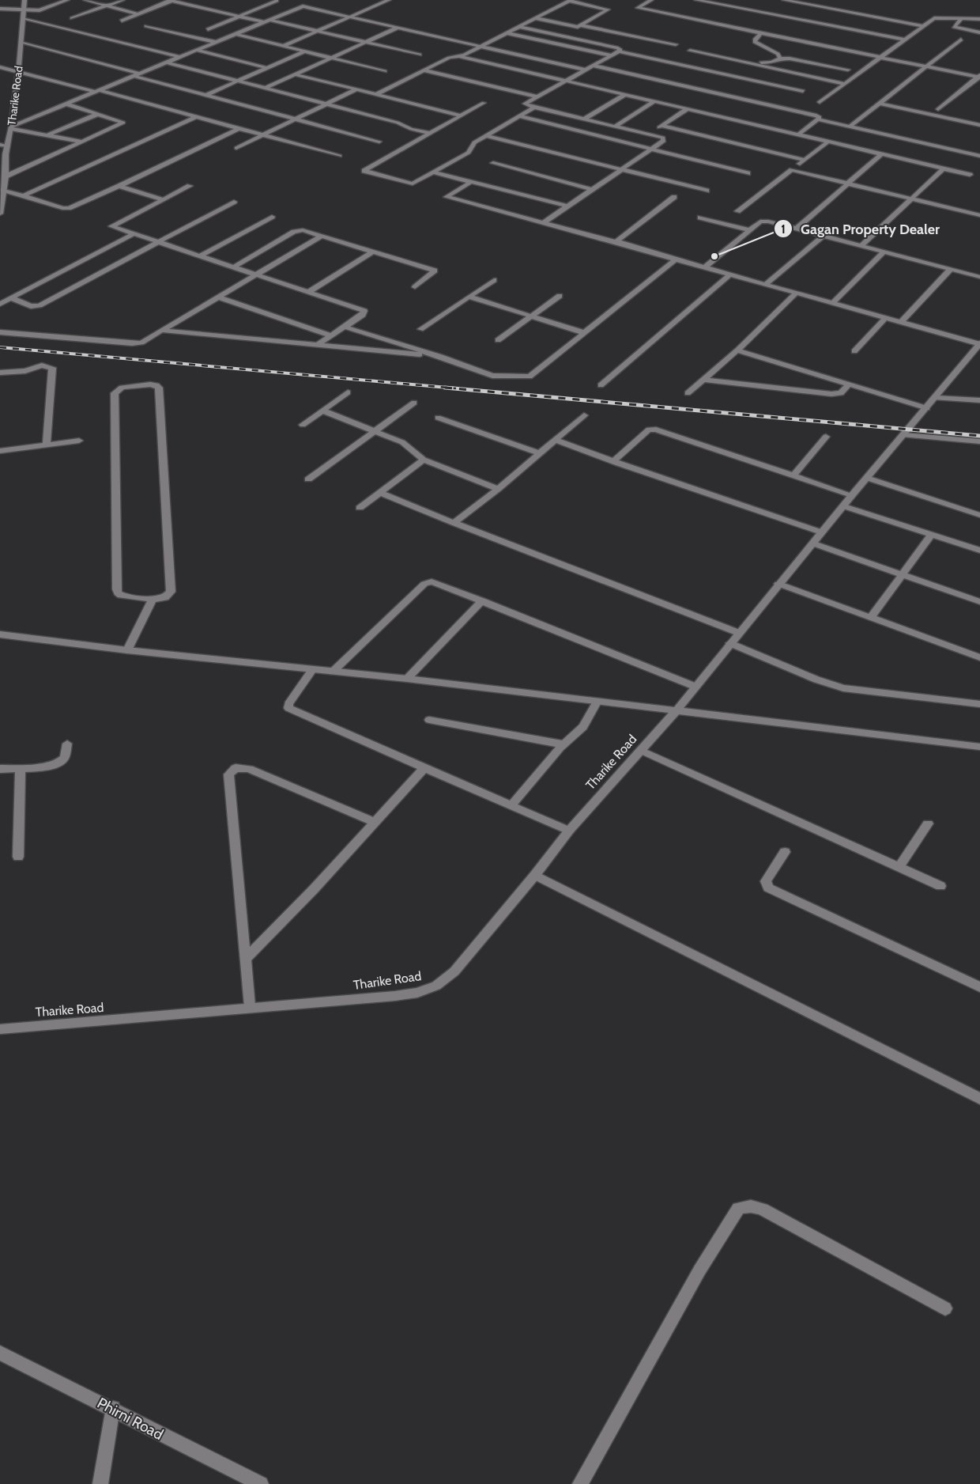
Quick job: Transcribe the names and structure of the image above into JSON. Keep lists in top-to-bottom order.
{
  "streets": {
    "street": ["Tharike Road", "Phirni Road"]
  },
  "places": ["Gagan Property Dealer"]
}
